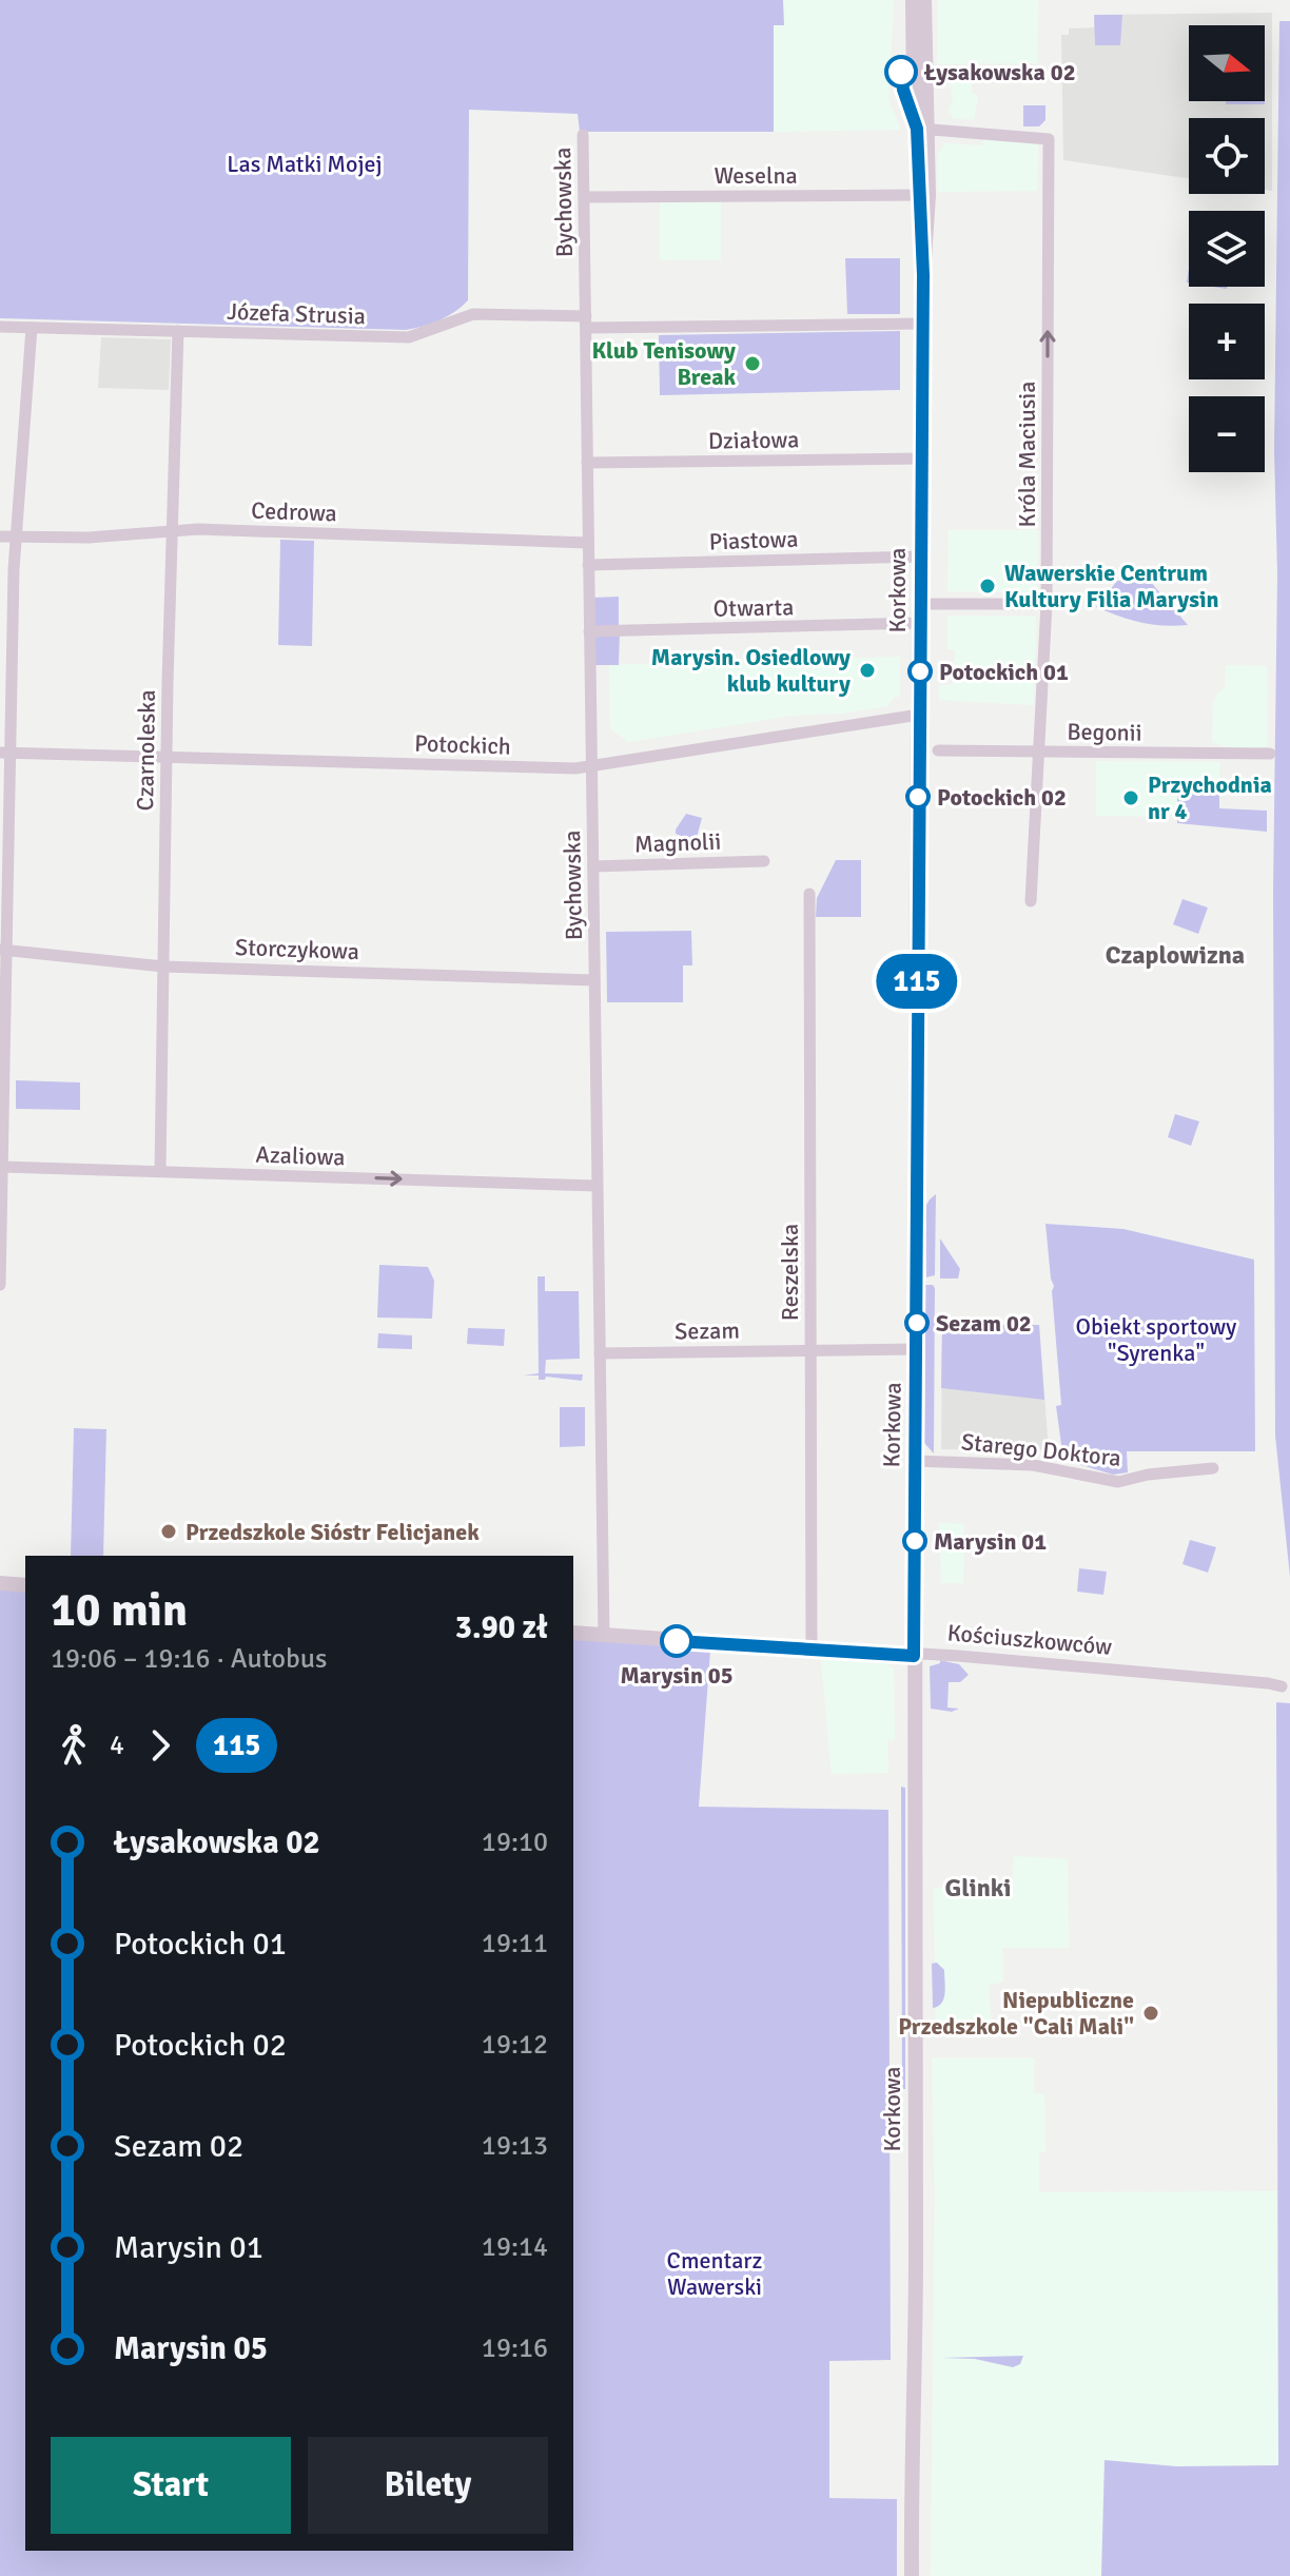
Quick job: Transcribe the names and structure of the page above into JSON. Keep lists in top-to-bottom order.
{
  "streets": {
    "street": [
      "Weselna",
      "Bychowska",
      "Józefa Strusia",
      "Działowa",
      "Króla Maciusia",
      "Cedrowa",
      "Piastowa",
      "Korkowa",
      "Otwarta",
      "Begonii",
      "Potockich",
      "Czarnoleska",
      "Magnolii",
      "Storczykowa",
      "Azaliowa",
      "Reszelska",
      "Sezam",
      "Starego Doktora",
      "Kościuszkowców"
    ]
  },
  "crossings": [
    ["Weselna", "Bychowska"],
    ["Weselna", "Korkowa"],
    ["Bychowska", "Józefa Strusia"],
    ["Bychowska", "Działowa"],
    ["Bychowska", "Cedrowa"],
    ["Bychowska", "Piastowa"],
    ["Bychowska", "Otwarta"],
    ["Bychowska", "Potockich"],
    ["Bychowska", "Magnolii"],
    ["Bychowska", "Storczykowa"],
    ["Bychowska", "Azaliowa"],
    ["Bychowska", "Sezam"],
    ["Bychowska", "Kościuszkowców"],
    ["Józefa Strusia", "Korkowa"],
    ["Józefa Strusia", "Czarnoleska"],
    ["Działowa", "Korkowa"],
    ["Króla Maciusia", "Korkowa"],
    ["Króla Maciusia", "Begonii"],
    ["Cedrowa", "Czarnoleska"],
    ["Piastowa", "Korkowa"],
    ["Korkowa", "Otwarta"],
    ["Korkowa", "Potockich"],
    ["Korkowa", "Sezam"],
    ["Korkowa", "Starego Doktora"],
    ["Korkowa", "Kościuszkowców"],
    ["Potockich", "Czarnoleska"],
    ["Czarnoleska", "Storczykowa"],
    ["Czarnoleska", "Azaliowa"],
    ["Reszelska", "Sezam"],
    ["Reszelska", "Kościuszkowców"]
  ],
  "one_way": ["Króla Maciusia", "Azaliowa"],
  "districts": ["Czaplowizna", "Glinki"],
  "parks": ["Las Matki Mojej", "Obiekt sportowy \"Syrenka\"", "Cmentarz Wawerski"],
  "places": [
    "Łysakowska 02",
    "Klub Tenisowy Break",
    "Wawerskie Centrum Kultury Filia Marysin",
    "Marysin. Osiedlowy klub kultury",
    "Potockich 01",
    "Potockich 02",
    "Przychodnia nr 4",
    "Sezam 02",
    "Przedszkole Sióstr Felicjanek",
    "Marysin 01",
    "Marysin 05",
    "Niepubliczne Przedszkole \"Cali Mali\""
  ],
  "lines": ["bus line 115"],
  "north": "right",
  "page": {
    "on_map": "115",
    "map_buttons": ["+", "−"],
    "heading": ["10 min", "19:06 – 19:16 · Autobus", "3.90 zł"],
    "legs": ["4", "115"],
    "list": [
      {
        "name": "Łysakowska 02",
        "value": "19:10"
      },
      {
        "name": "Potockich 01",
        "value": "19:11"
      },
      {
        "name": "Potockich 02",
        "value": "19:12"
      },
      {
        "name": "Sezam 02",
        "value": "19:13"
      },
      {
        "name": "Marysin 01",
        "value": "19:14"
      },
      {
        "name": "Marysin 05",
        "value": "19:16"
      }
    ],
    "buttons": ["Start", "Bilety"]
  }
}
